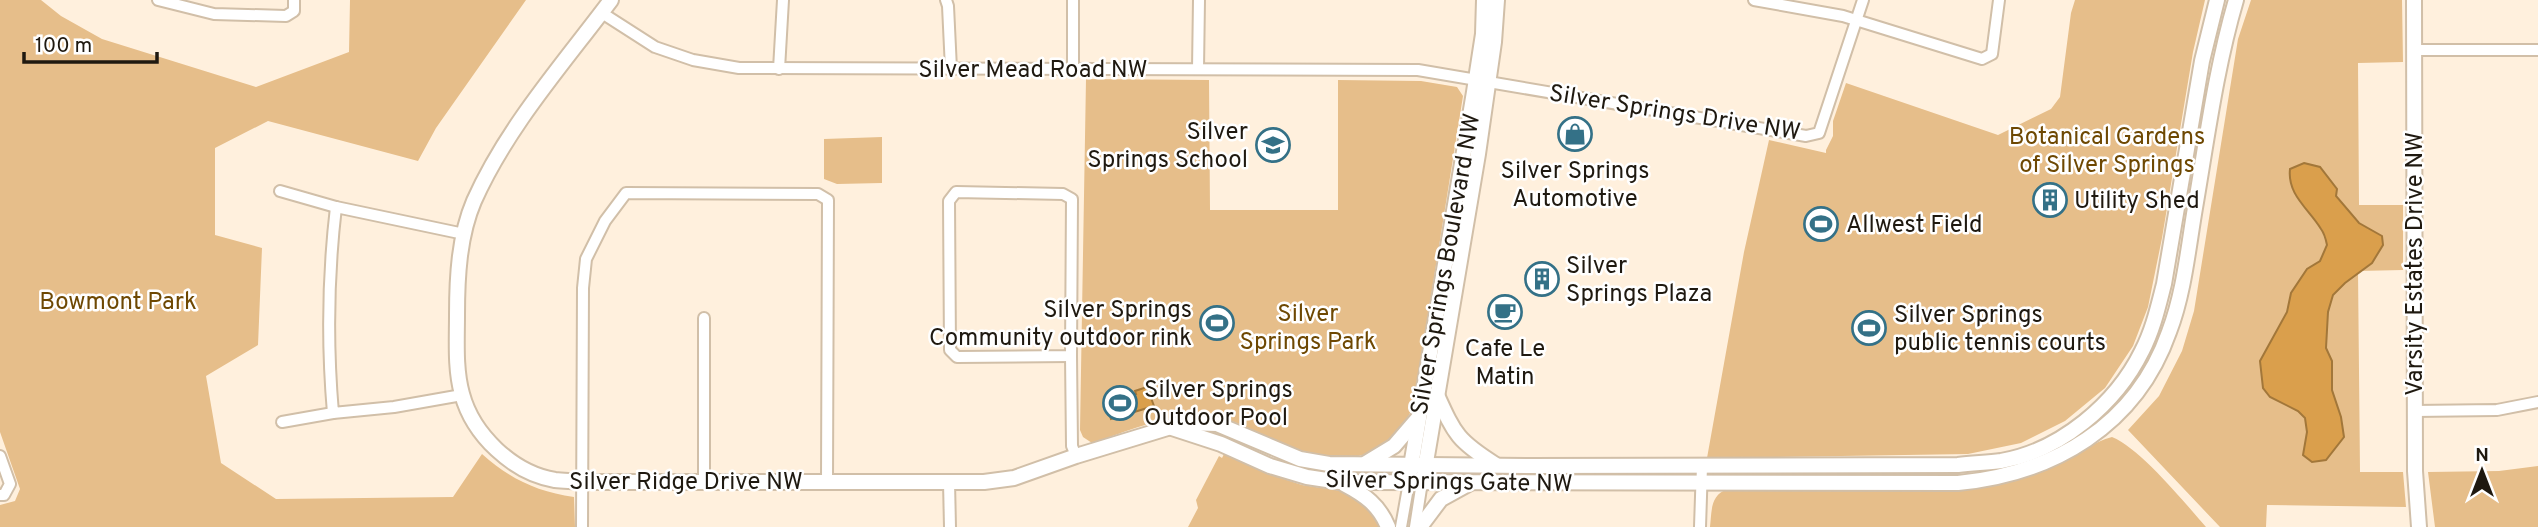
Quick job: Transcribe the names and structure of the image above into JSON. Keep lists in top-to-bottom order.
{
  "streets": {
    "street": [
      "Silver Mead Road NW",
      "Silver Springs Drive NW",
      "Silver Springs Boulevard NW",
      "Varsity Estates Drive NW",
      "Silver Ridge Drive NW",
      "Silver Springs Gate NW"
    ]
  },
  "crossings": [
    ["Silver Mead Road NW", "Silver Springs Drive NW"],
    ["Silver Mead Road NW", "Silver Springs Boulevard NW"],
    ["Silver Mead Road NW", "Silver Ridge Drive NW"],
    ["Silver Springs Drive NW", "Silver Springs Boulevard NW"],
    ["Silver Springs Boulevard NW", "Silver Springs Gate NW"],
    ["Silver Ridge Drive NW", "Silver Springs Gate NW"]
  ],
  "parks": ["Botanical Gardens of Silver Springs", "Bowmont Park", "Silver Springs Park"],
  "places": {
    "shop": ["Silver Springs Automotive"],
    "school or university": ["Silver Springs School"],
    "building": ["Utility Shed", "Silver Springs Plaza"],
    "sports": [
      "Allwest Field",
      "Silver Springs Community outdoor rink",
      "Silver Springs public tennis courts",
      "Silver Springs Outdoor Pool"
    ],
    "cafe": ["Cafe Le Matin"]
  },
  "scale_bar": "100 m",
  "north": "top"
}
